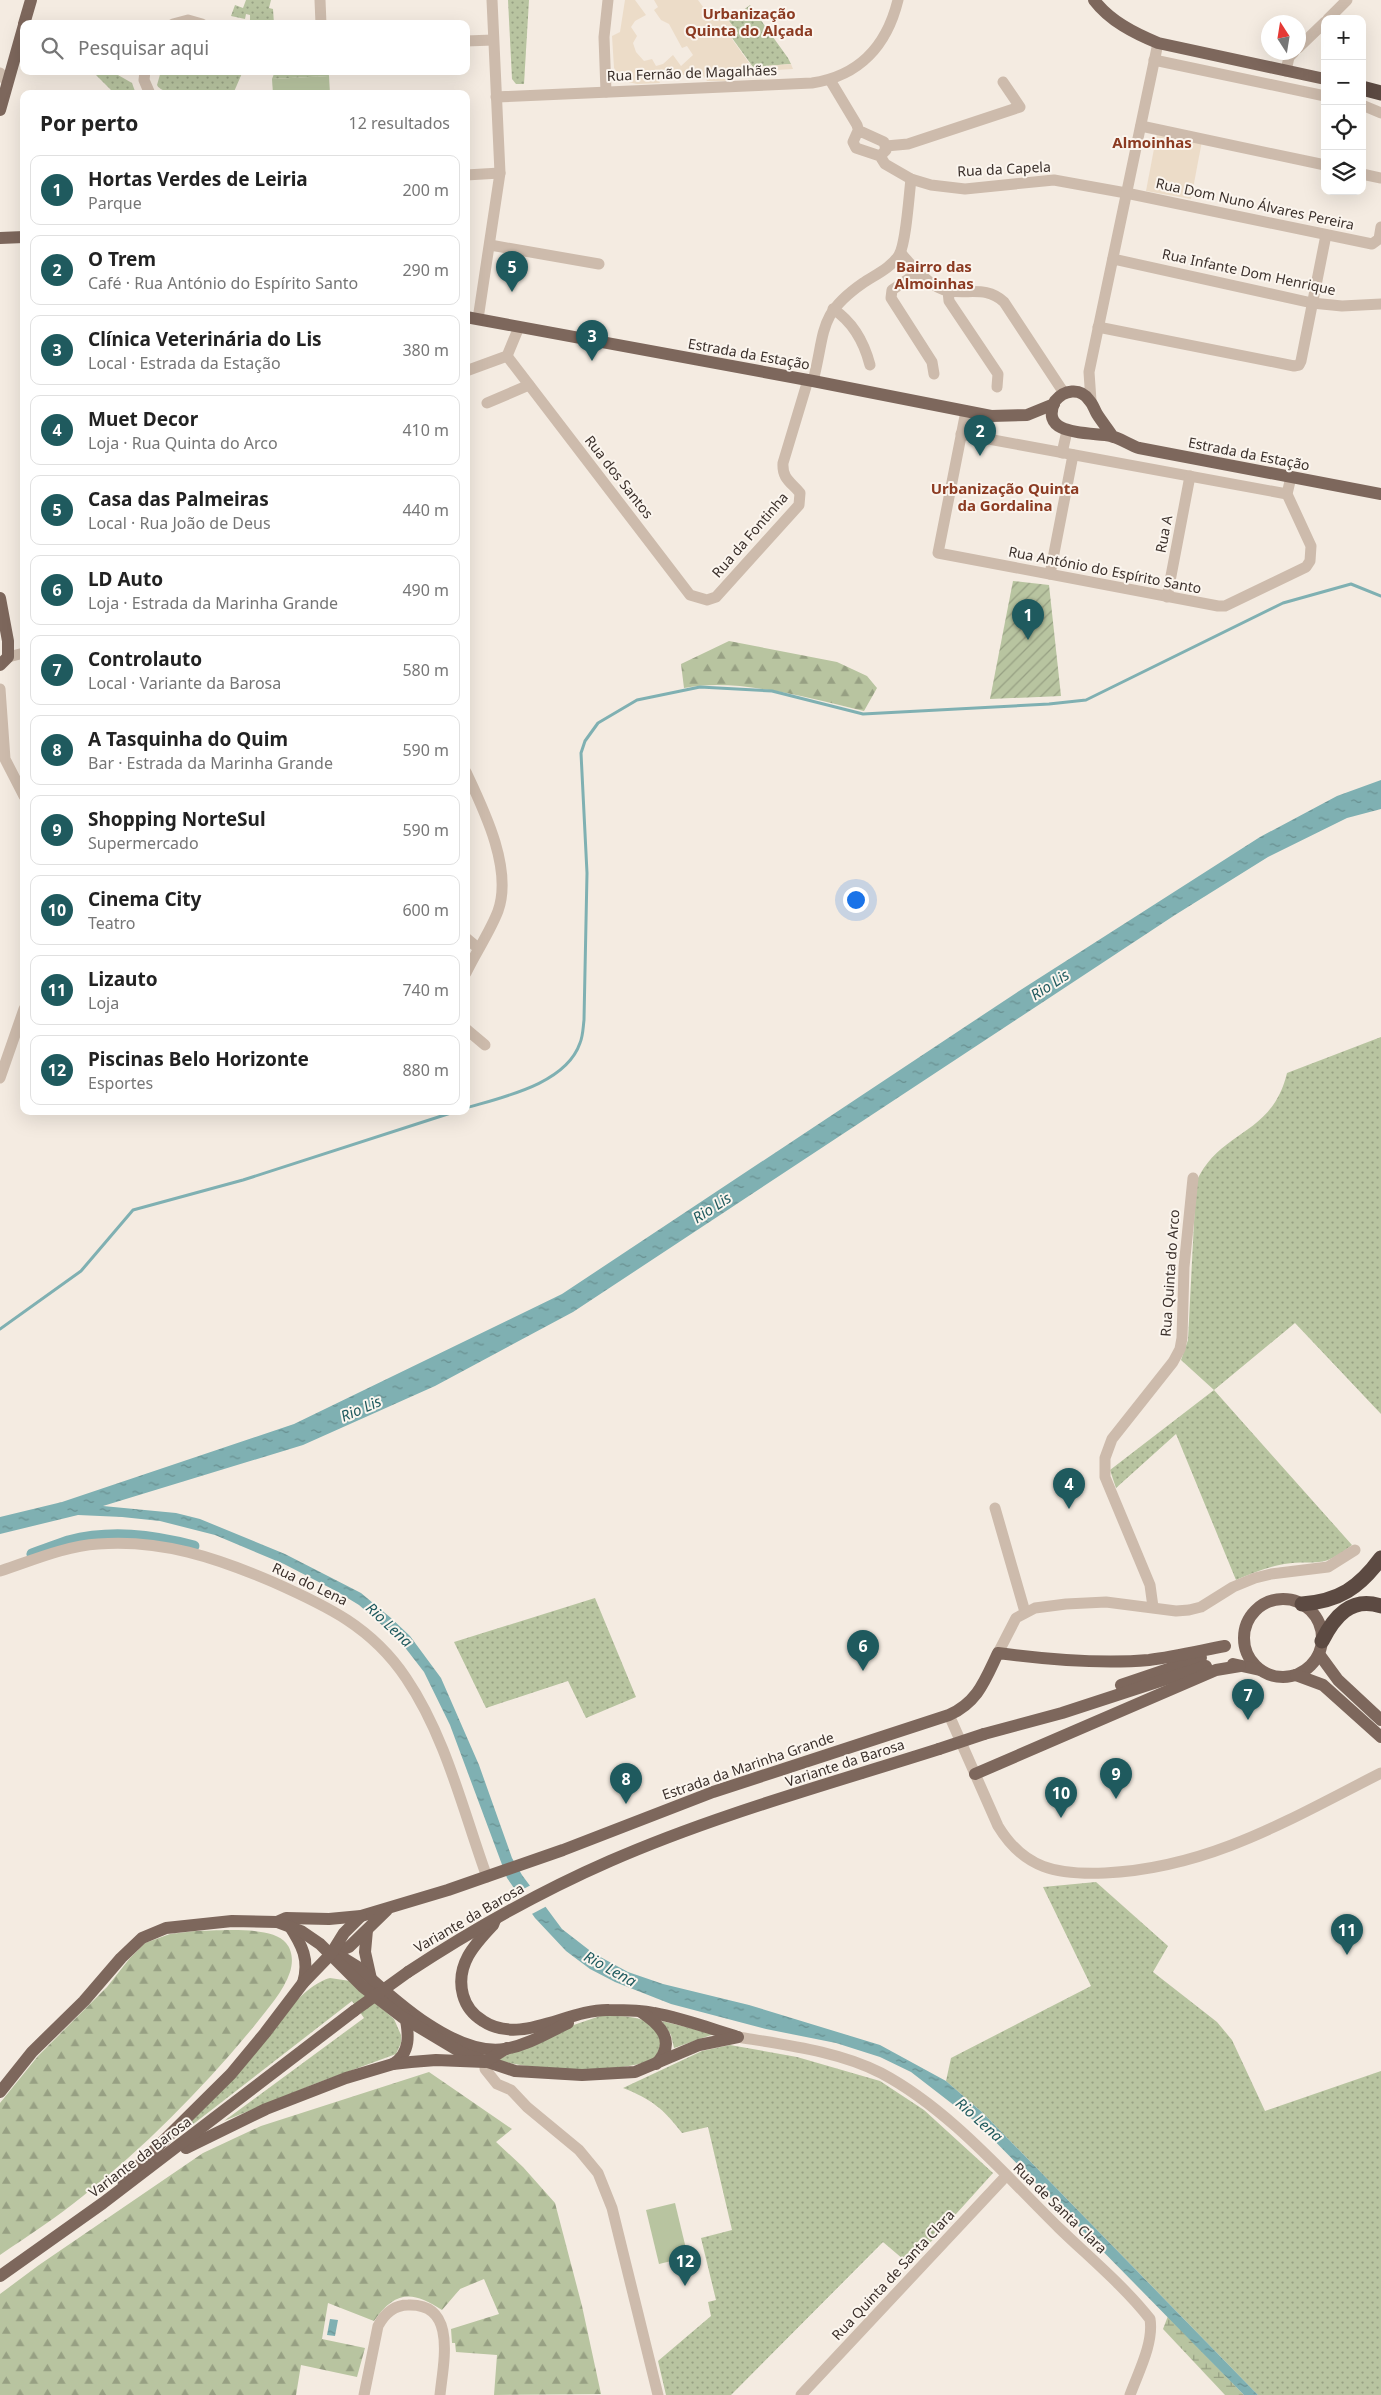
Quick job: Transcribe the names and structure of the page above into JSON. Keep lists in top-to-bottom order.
{
  "streets": {
    "main road": ["Estrada da Estação", "Variante da Barosa", "Estrada da Marinha Grande"],
    "street": [
      "Rua Fernão de Magalhães",
      "Rua da Capela",
      "Rua Dom Nuno Álvares Pereira",
      "Rua Infante Dom Henrique",
      "Rua dos Santos",
      "Rua A",
      "Rua da Fontinha",
      "Rua António do Espírito Santo",
      "Rua Quinta do Arco",
      "Rua do Lena",
      "Rua de Santa Clara",
      "Rua Quinta de Santa Clara"
    ]
  },
  "crossings": [
    ["Rua da Capela", "Rua Dom Nuno Álvares Pereira"],
    ["Estrada da Estação", "Rua da Fontinha"],
    ["Estrada da Estação", "Rua António do Espírito Santo"],
    ["Rua dos Santos", "Rua da Fontinha"],
    ["Rua A", "Rua António do Espírito Santo"],
    ["Rua do Lena", "Estrada da Marinha Grande"],
    ["Rua de Santa Clara", "Rua Quinta de Santa Clara"]
  ],
  "districts": [
    "Urbanização Quinta do Alçada",
    "Almoinhas",
    "Bairro das Almoinhas",
    "Urbanização Quinta da Gordalina"
  ],
  "water": ["Rio Lis", "Rio Lena"],
  "north": "top",
  "page": {
    "map_buttons": ["+", "−"],
    "search": "Pesquisar aqui",
    "heading": ["Por perto", "12 resultados"],
    "list": [
      {
        "mark": "1",
        "name": "Hortas Verdes de Leiria",
        "note": "Parque",
        "value": "200 m"
      },
      {
        "mark": "2",
        "name": "O Trem",
        "note": "Café · Rua António do Espírito Santo",
        "value": "290 m"
      },
      {
        "mark": "3",
        "name": "Clínica Veterinária do Lis",
        "note": "Local · Estrada da Estação",
        "value": "380 m"
      },
      {
        "mark": "4",
        "name": "Muet Decor",
        "note": "Loja · Rua Quinta do Arco",
        "value": "410 m"
      },
      {
        "mark": "5",
        "name": "Casa das Palmeiras",
        "note": "Local · Rua João de Deus",
        "value": "440 m"
      },
      {
        "mark": "6",
        "name": "LD Auto",
        "note": "Loja · Estrada da Marinha Grande",
        "value": "490 m"
      },
      {
        "mark": "7",
        "name": "Controlauto",
        "note": "Local · Variante da Barosa",
        "value": "580 m"
      },
      {
        "mark": "8",
        "name": "A Tasquinha do Quim",
        "note": "Bar · Estrada da Marinha Grande",
        "value": "590 m"
      },
      {
        "mark": "9",
        "name": "Shopping NorteSul",
        "note": "Supermercado",
        "value": "590 m"
      },
      {
        "mark": "10",
        "name": "Cinema City",
        "note": "Teatro",
        "value": "600 m"
      },
      {
        "mark": "11",
        "name": "Lizauto",
        "note": "Loja",
        "value": "740 m"
      },
      {
        "mark": "12",
        "name": "Piscinas Belo Horizonte",
        "note": "Esportes",
        "value": "880 m"
      }
    ],
    "pins": [
      "5",
      "3",
      "2",
      "1",
      "4",
      "6",
      "7",
      "9",
      "8",
      "10",
      "11",
      "12"
    ]
  }
}
